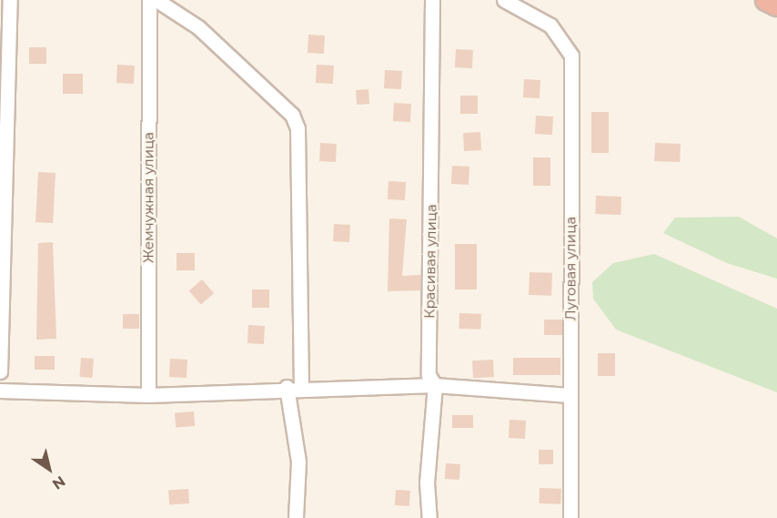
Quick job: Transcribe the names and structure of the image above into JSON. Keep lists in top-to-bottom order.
{
  "streets": {
    "street": ["Жемчужная улица", "Красивая улица", "Луговая улица"]
  },
  "north": "bottom right"
}
